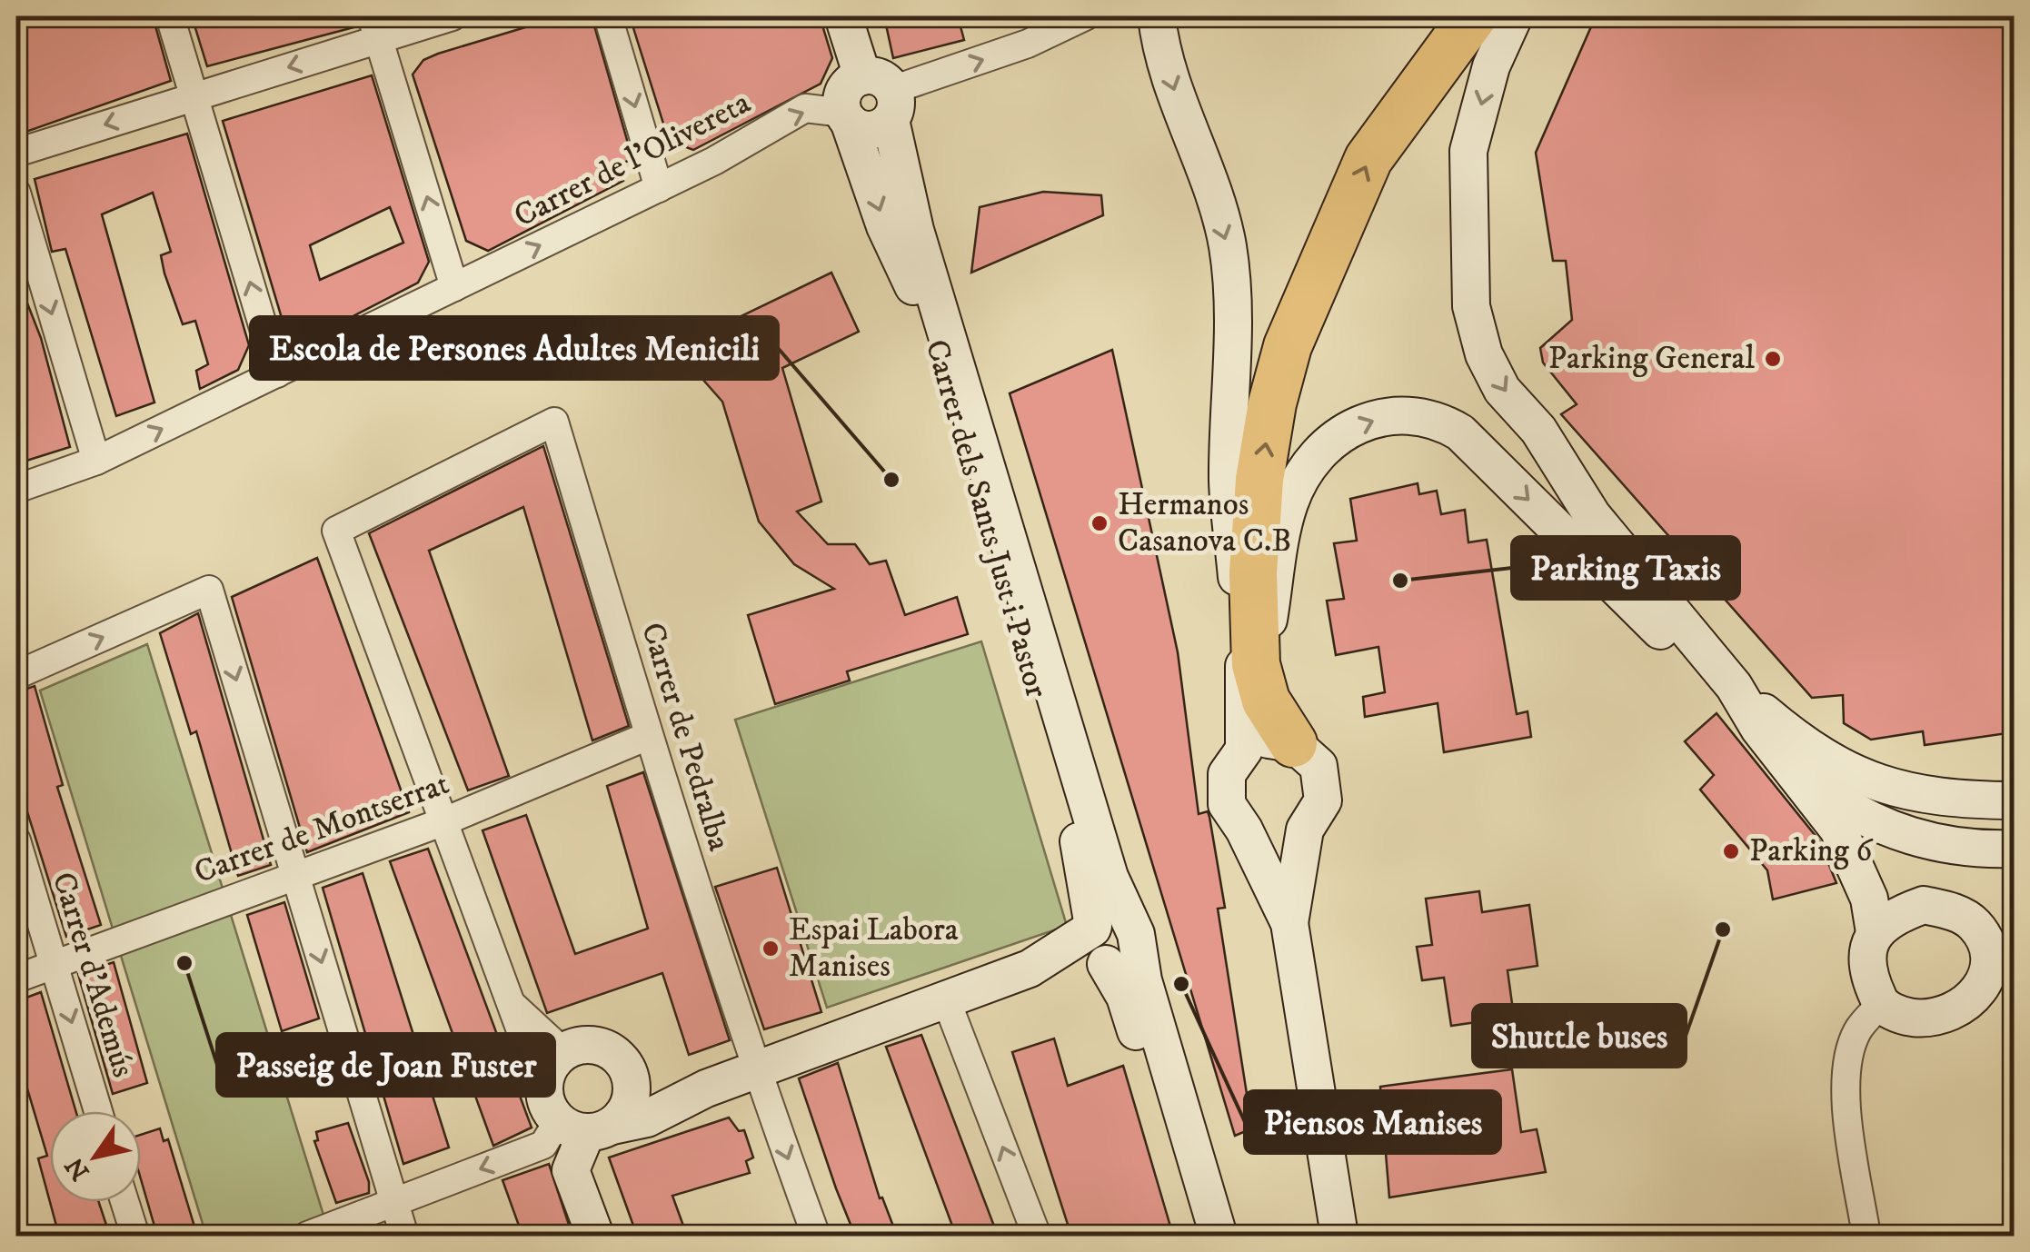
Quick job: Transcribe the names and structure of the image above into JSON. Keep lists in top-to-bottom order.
{
  "streets": {
    "main road": ["Carrer dels Sants Just i Pastor"],
    "street": [
      "Carrer de l'Olivereta",
      "Carrer de Pedralba",
      "Carrer de Montserrat",
      "Carrer d'Ademús"
    ]
  },
  "crossings": [
    ["Carrer de l'Olivereta", "Carrer dels Sants Just i Pastor"],
    ["Carrer de Pedralba", "Carrer de Montserrat"],
    ["Carrer de Montserrat", "Carrer d'Ademús"]
  ],
  "one_way": ["Carrer de l'Olivereta", "Carrer d'Ademús"],
  "places": [
    "Parking General",
    "Escola de Persones Adultes Menicili",
    "Hermanos Casanova C.B",
    "Parking Taxis",
    "Parking 6",
    "Shuttle buses",
    "Espai Labora Manises",
    "Passeig de Joan Fuster",
    "Piensos Manises"
  ],
  "north": "bottom left"
}
